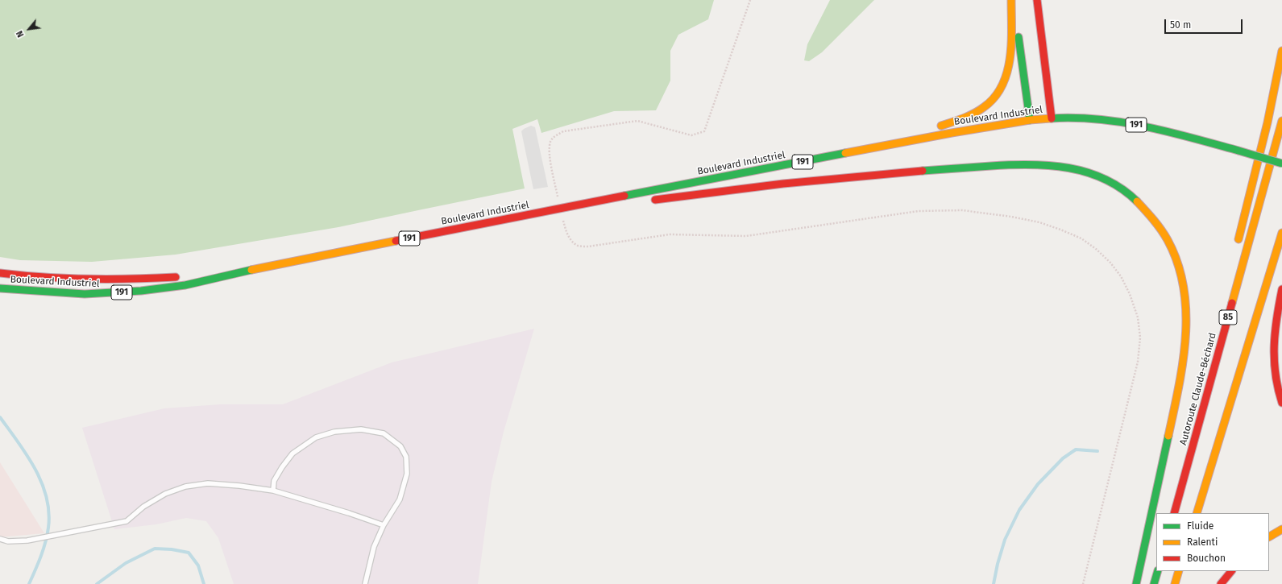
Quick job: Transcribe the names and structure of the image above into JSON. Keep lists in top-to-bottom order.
{
  "streets": {
    "highway": [
      "Boulevard Industriel",
      "191",
      "85",
      "Autoroute Claude-Béchard"
    ]
  },
  "legend": ["Fluide", "Ralenti", "Bouchon"],
  "scale_bar": "50 m",
  "north": "bottom left"
}
